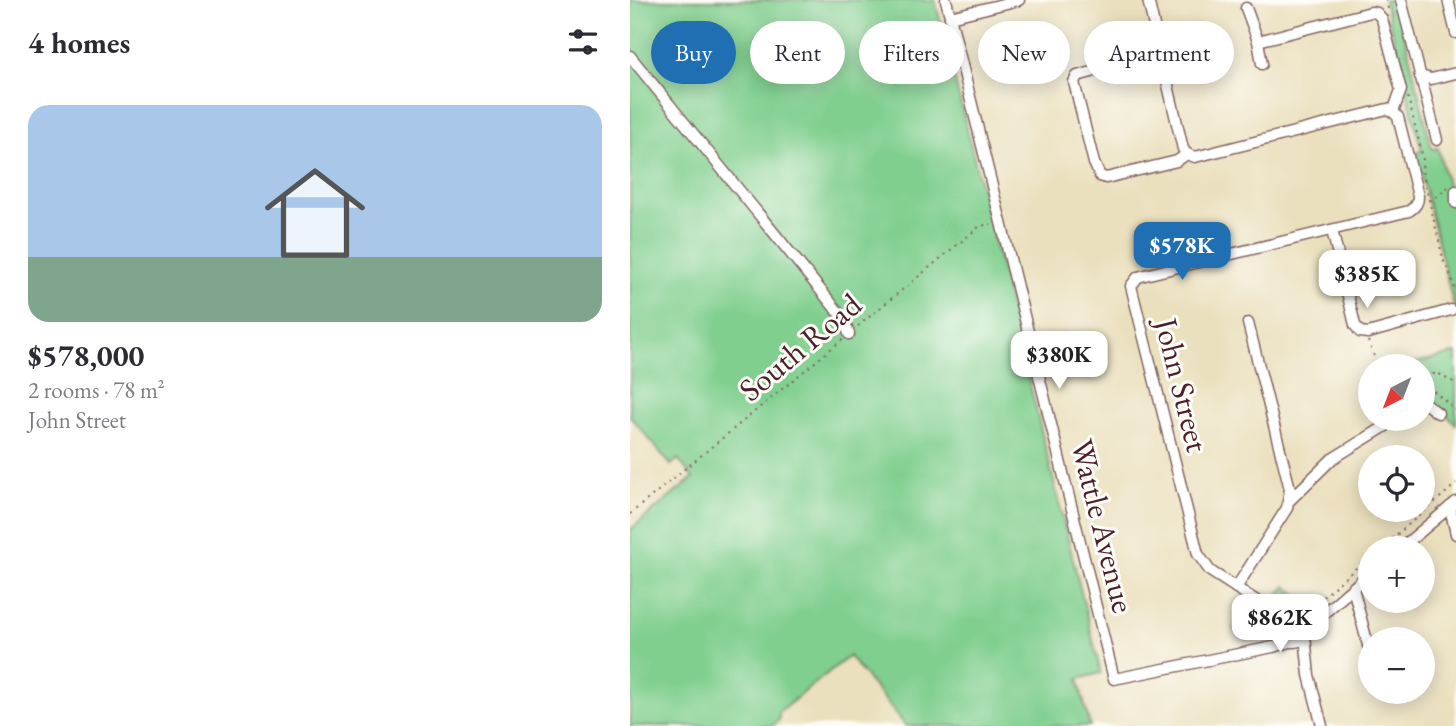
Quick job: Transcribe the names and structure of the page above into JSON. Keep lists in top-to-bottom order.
{
  "streets": {
    "street": ["John Street", "Wattle Avenue"],
    "path": ["South Road"]
  },
  "crossings": [
    ["South Road", "Wattle Avenue"],
    ["John Street", "Wattle Avenue"]
  ],
  "north": "bottom left",
  "page": {
    "heading": "4 homes",
    "chip": [
      "Buy",
      "Rent",
      "Filters",
      "New",
      "Apartment"
    ],
    "list": [
      {
        "name": "$578,000",
        "note": "2 rooms · 78 m² · John Street"
      }
    ],
    "price": [
      "$578K",
      "$385K",
      "$380K",
      "$862K"
    ],
    "map_buttons": ["+", "−"]
  }
}
